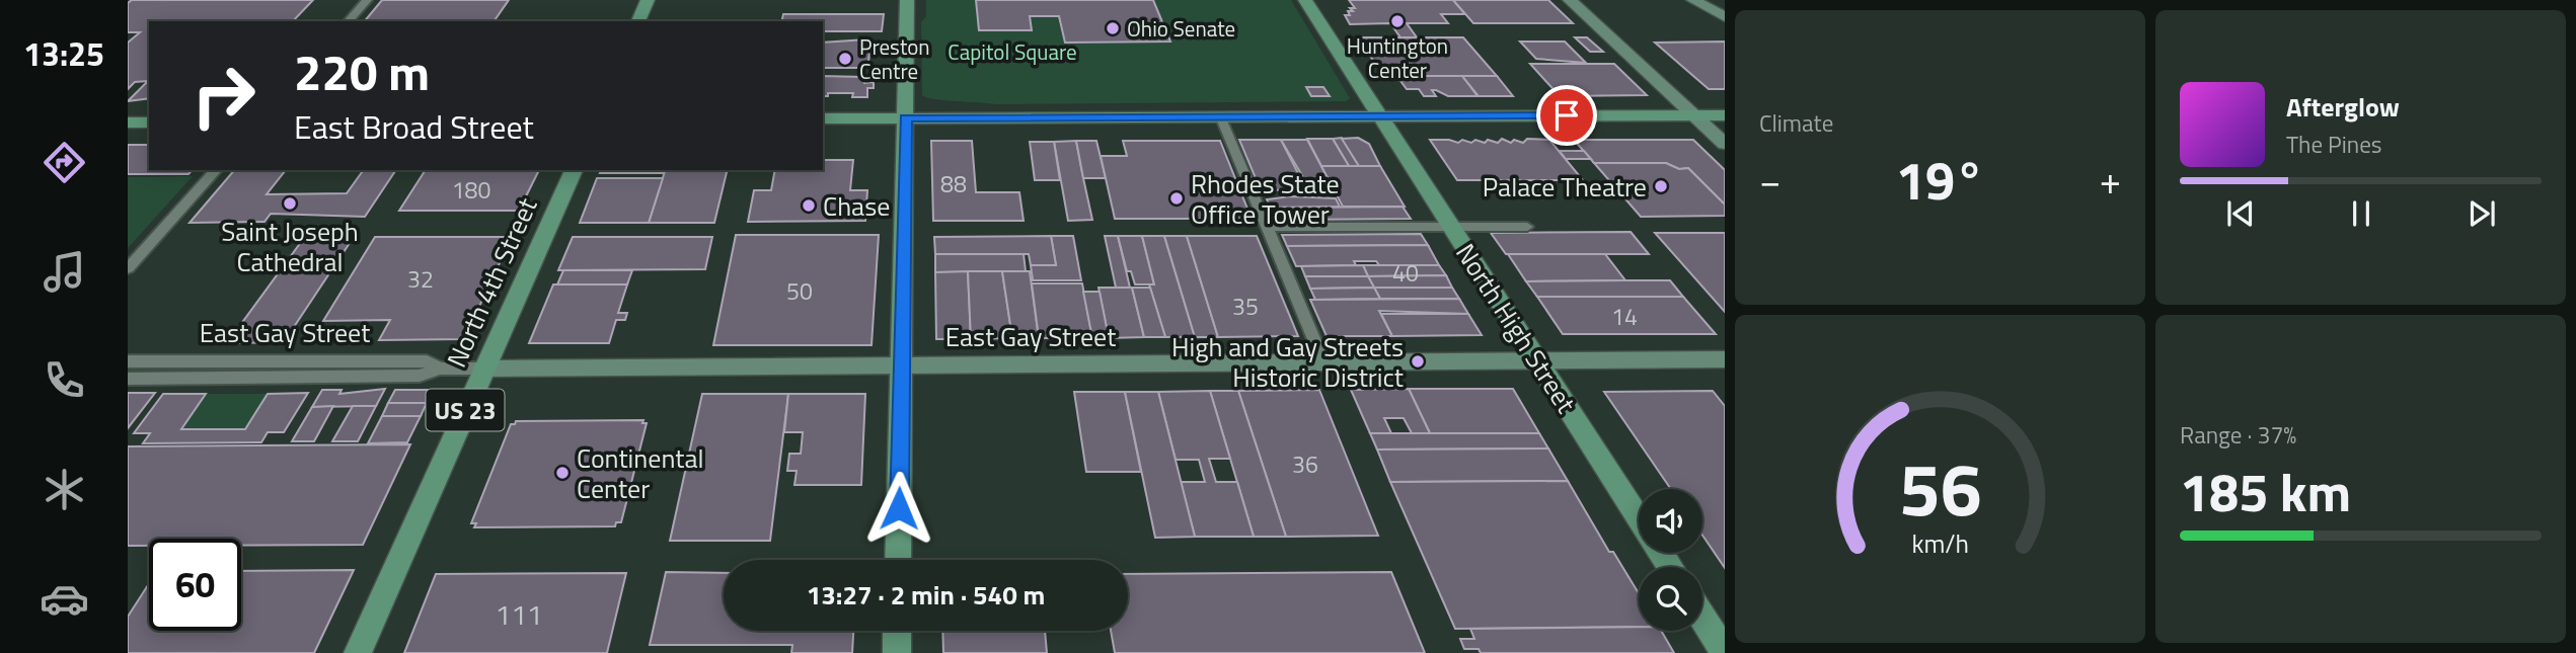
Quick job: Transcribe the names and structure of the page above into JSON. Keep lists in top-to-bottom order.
{
  "streets": {
    "main road": ["North 4th Street", "North High Street", "US 23"],
    "street": ["East Gay Street"]
  },
  "crossings": [
    ["North 4th Street", "East Gay Street"],
    ["North High Street", "East Gay Street"]
  ],
  "parks": ["Capitol Square"],
  "places": [
    "Huntington Center",
    "Ohio Senate",
    "Preston Centre",
    "Palace Theatre",
    "Rhodes State Office Tower",
    "Saint Joseph Cathedral",
    "Chase",
    "High and Gay Streets Historic District",
    "Continental Center"
  ],
  "house_numbers": [
    "88",
    "180",
    "40",
    "32",
    "50",
    "35",
    "14",
    "36",
    "111"
  ],
  "page": {
    "tabs": "13:25",
    "tile": [
      "Climate",
      ["Range · 37%", "185 km"]
    ],
    "turn": ["220 m", "East Broad Street"],
    "song": ["Afterglow", "The Pines"],
    "heat": ["−", "19°", "+"],
    "limit": "60",
    "trip": "13:27 · 2 min · 540 m",
    "gauge": ["56", "km/h"]
  }
}
